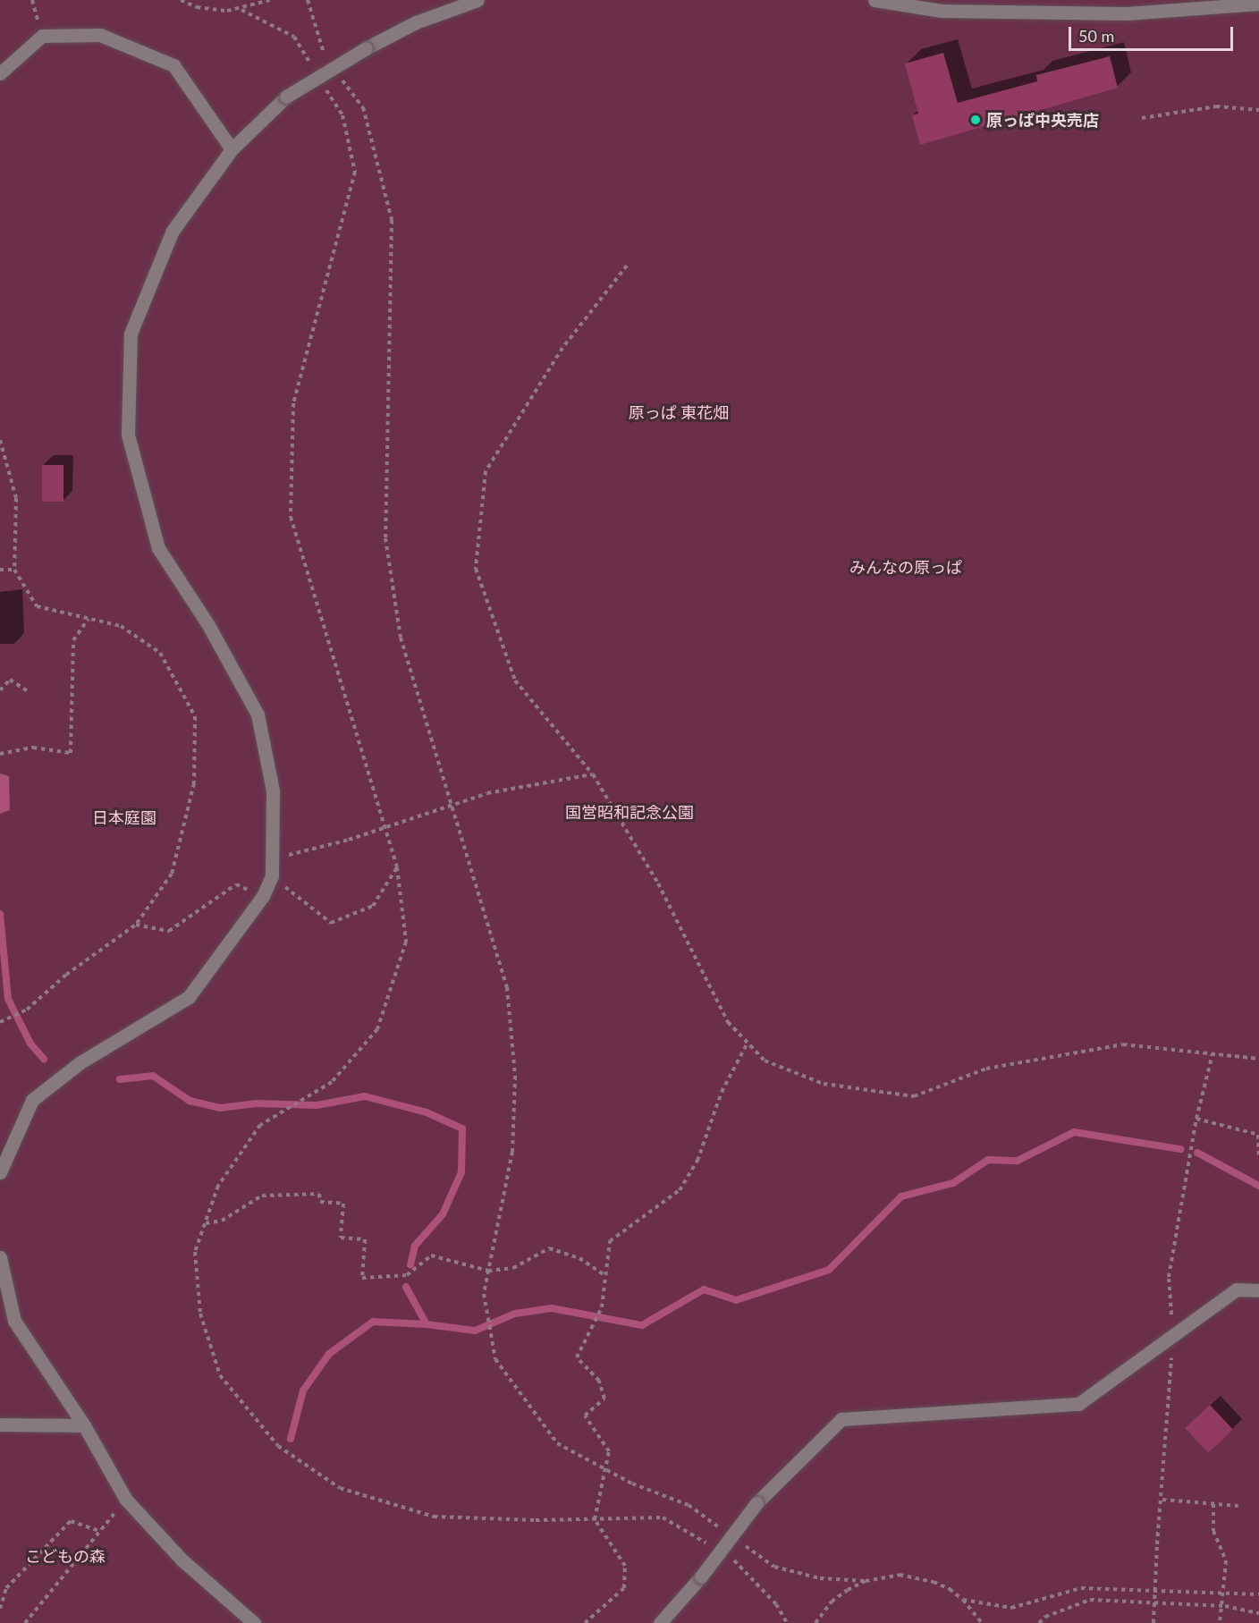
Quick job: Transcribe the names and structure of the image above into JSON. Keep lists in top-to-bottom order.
{
  "parks": [
    "原っぱ 東花畑",
    "みんなの原っぱ",
    "国営昭和記念公園",
    "日本庭園",
    "こどもの森"
  ],
  "places": ["原っぱ中央売店"],
  "scale_bar": "50 m"
}
